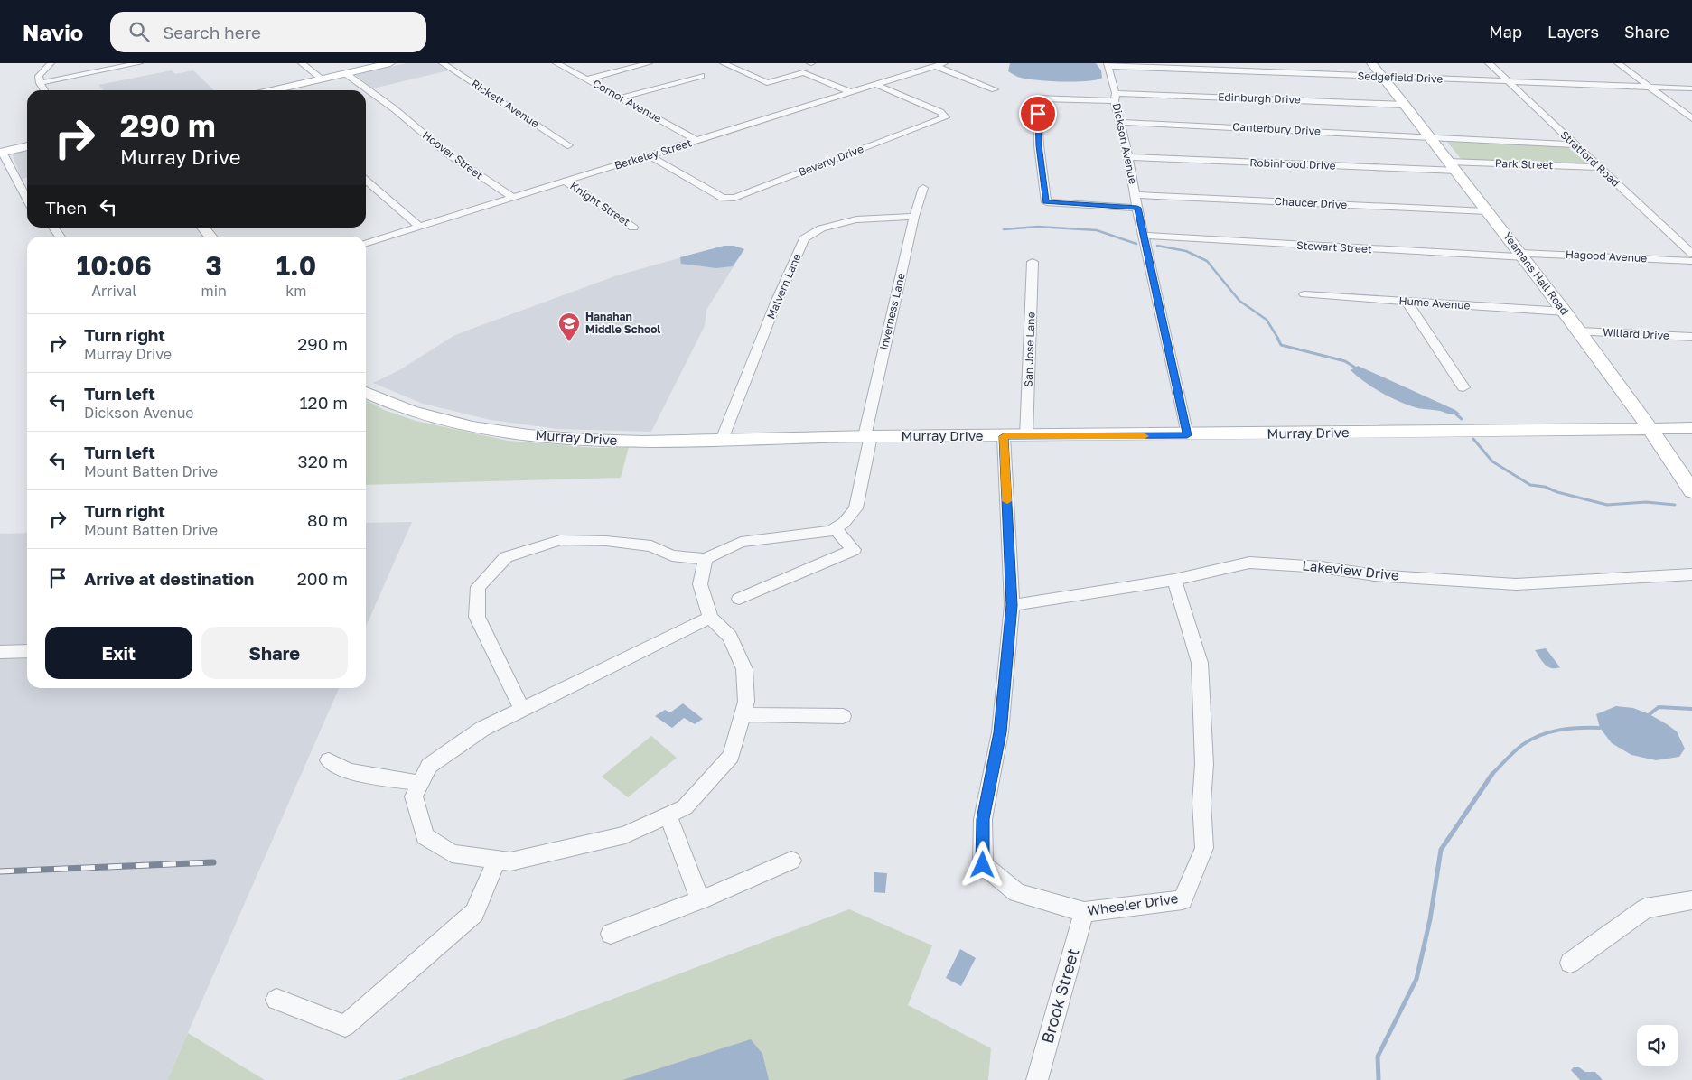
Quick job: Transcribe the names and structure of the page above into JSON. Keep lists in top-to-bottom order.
{
  "streets": {
    "street": [
      "Sedgefield Drive",
      "Edinburgh Drive",
      "Cornor Avenue",
      "Rickett Avenue",
      "Canterbury Drive",
      "Dickson Avenue",
      "Berkeley Street",
      "Hoover Street",
      "Stratford Road",
      "Beverly Drive",
      "Robinhood Drive",
      "Park Street",
      "Chaucer Drive",
      "Knight Street",
      "Stewart Street",
      "Hagood Avenue",
      "Yeamans Hall Road",
      "Malvern Lane",
      "Hume Avenue",
      "Inverness Lane",
      "Willard Drive",
      "San Jose Lane",
      "Murray Drive",
      "Lakeview Drive",
      "Wheeler Drive",
      "Brook Street"
    ]
  },
  "crossings": [
    ["Sedgefield Drive", "Dickson Avenue"],
    ["Sedgefield Drive", "Stratford Road"],
    ["Sedgefield Drive", "Yeamans Hall Road"],
    ["Edinburgh Drive", "Dickson Avenue"],
    ["Edinburgh Drive", "Yeamans Hall Road"],
    ["Cornor Avenue", "Berkeley Street"],
    ["Canterbury Drive", "Dickson Avenue"],
    ["Canterbury Drive", "Park Street"],
    ["Canterbury Drive", "Yeamans Hall Road"],
    ["Dickson Avenue", "Robinhood Drive"],
    ["Dickson Avenue", "Chaucer Drive"],
    ["Dickson Avenue", "Stewart Street"],
    ["Dickson Avenue", "Murray Drive"],
    ["Berkeley Street", "Hoover Street"],
    ["Berkeley Street", "Beverly Drive"],
    ["Berkeley Street", "Knight Street"],
    ["Stratford Road", "Park Street"],
    ["Robinhood Drive", "Park Street"],
    ["Robinhood Drive", "Yeamans Hall Road"],
    ["Park Street", "Yeamans Hall Road"],
    ["Chaucer Drive", "Yeamans Hall Road"],
    ["Stewart Street", "Hagood Avenue"],
    ["Stewart Street", "Yeamans Hall Road"],
    ["Hagood Avenue", "Yeamans Hall Road"],
    ["Yeamans Hall Road", "Hume Avenue"],
    ["Yeamans Hall Road", "Willard Drive"],
    ["Yeamans Hall Road", "Murray Drive"],
    ["Malvern Lane", "Inverness Lane"],
    ["Malvern Lane", "Murray Drive"],
    ["Inverness Lane", "Murray Drive"],
    ["San Jose Lane", "Murray Drive"],
    ["Murray Drive", "Wheeler Drive"],
    ["Lakeview Drive", "Wheeler Drive"],
    ["Wheeler Drive", "Brook Street"]
  ],
  "places": {
    "school or university": ["Hanahan Middle School"]
  },
  "page": {
    "header": "Navio",
    "search": "Search here",
    "nav": ["Map", "Layers", "Share"],
    "turn": ["290 m", "Murray Drive"],
    "then": "Then",
    "eta": [
      "10:06",
      "Arrival",
      "3",
      "min",
      "1.0",
      "km"
    ],
    "list": [
      {
        "name": "Turn right",
        "note": "Murray Drive",
        "value": "290 m"
      },
      {
        "name": "Turn left",
        "note": "Dickson Avenue",
        "value": "120 m"
      },
      {
        "name": "Turn left",
        "note": "Mount Batten Drive",
        "value": "320 m"
      },
      {
        "name": "Turn right",
        "note": "Mount Batten Drive",
        "value": "80 m"
      },
      {
        "name": "Arrive at destination",
        "value": "200 m"
      }
    ],
    "buttons": ["Exit", "Share"]
  }
}
